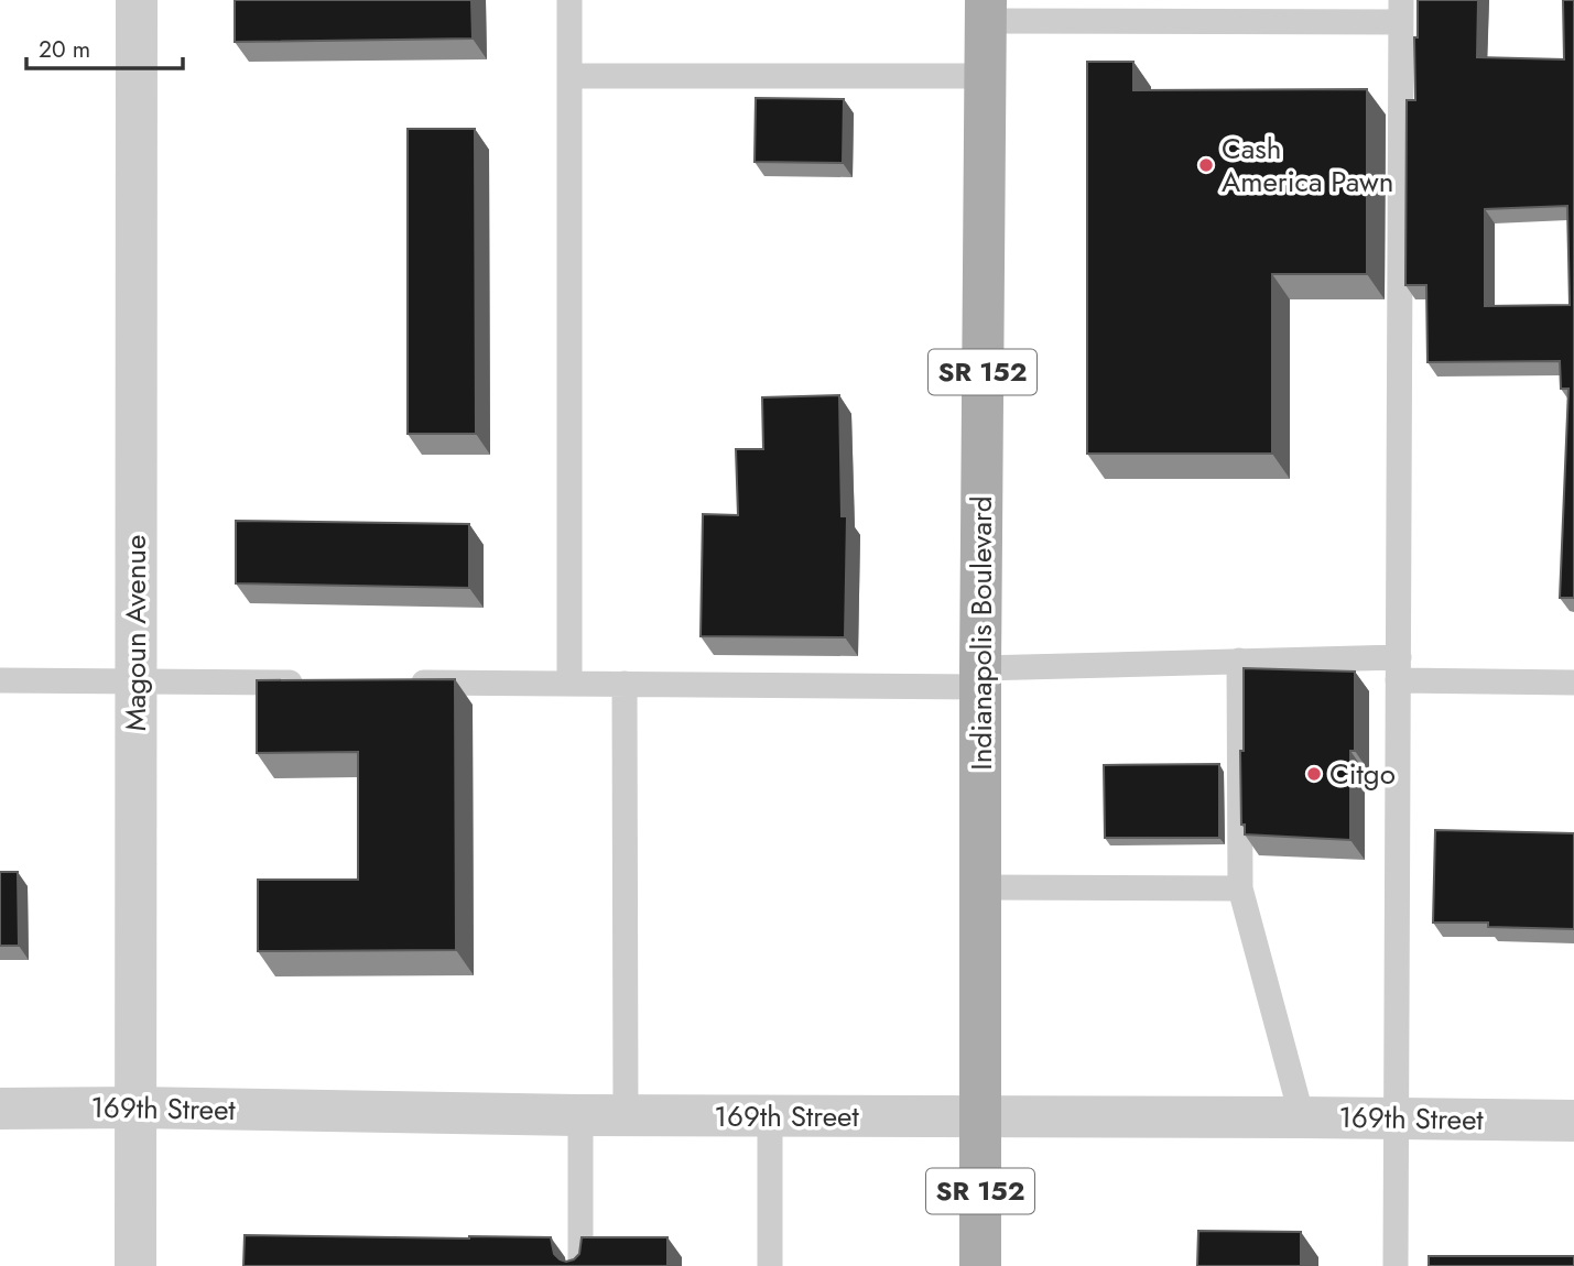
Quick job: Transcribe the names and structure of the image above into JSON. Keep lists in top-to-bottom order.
{
  "streets": {
    "main road": ["SR 152", "Indianapolis Boulevard"],
    "street": ["Magoun Avenue", "169th Street"]
  },
  "crossings": [
    ["Magoun Avenue", "169th Street"],
    ["Indianapolis Boulevard", "169th Street"]
  ],
  "places": ["Cash America Pawn", "Citgo"],
  "scale_bar": "20 m"
}
